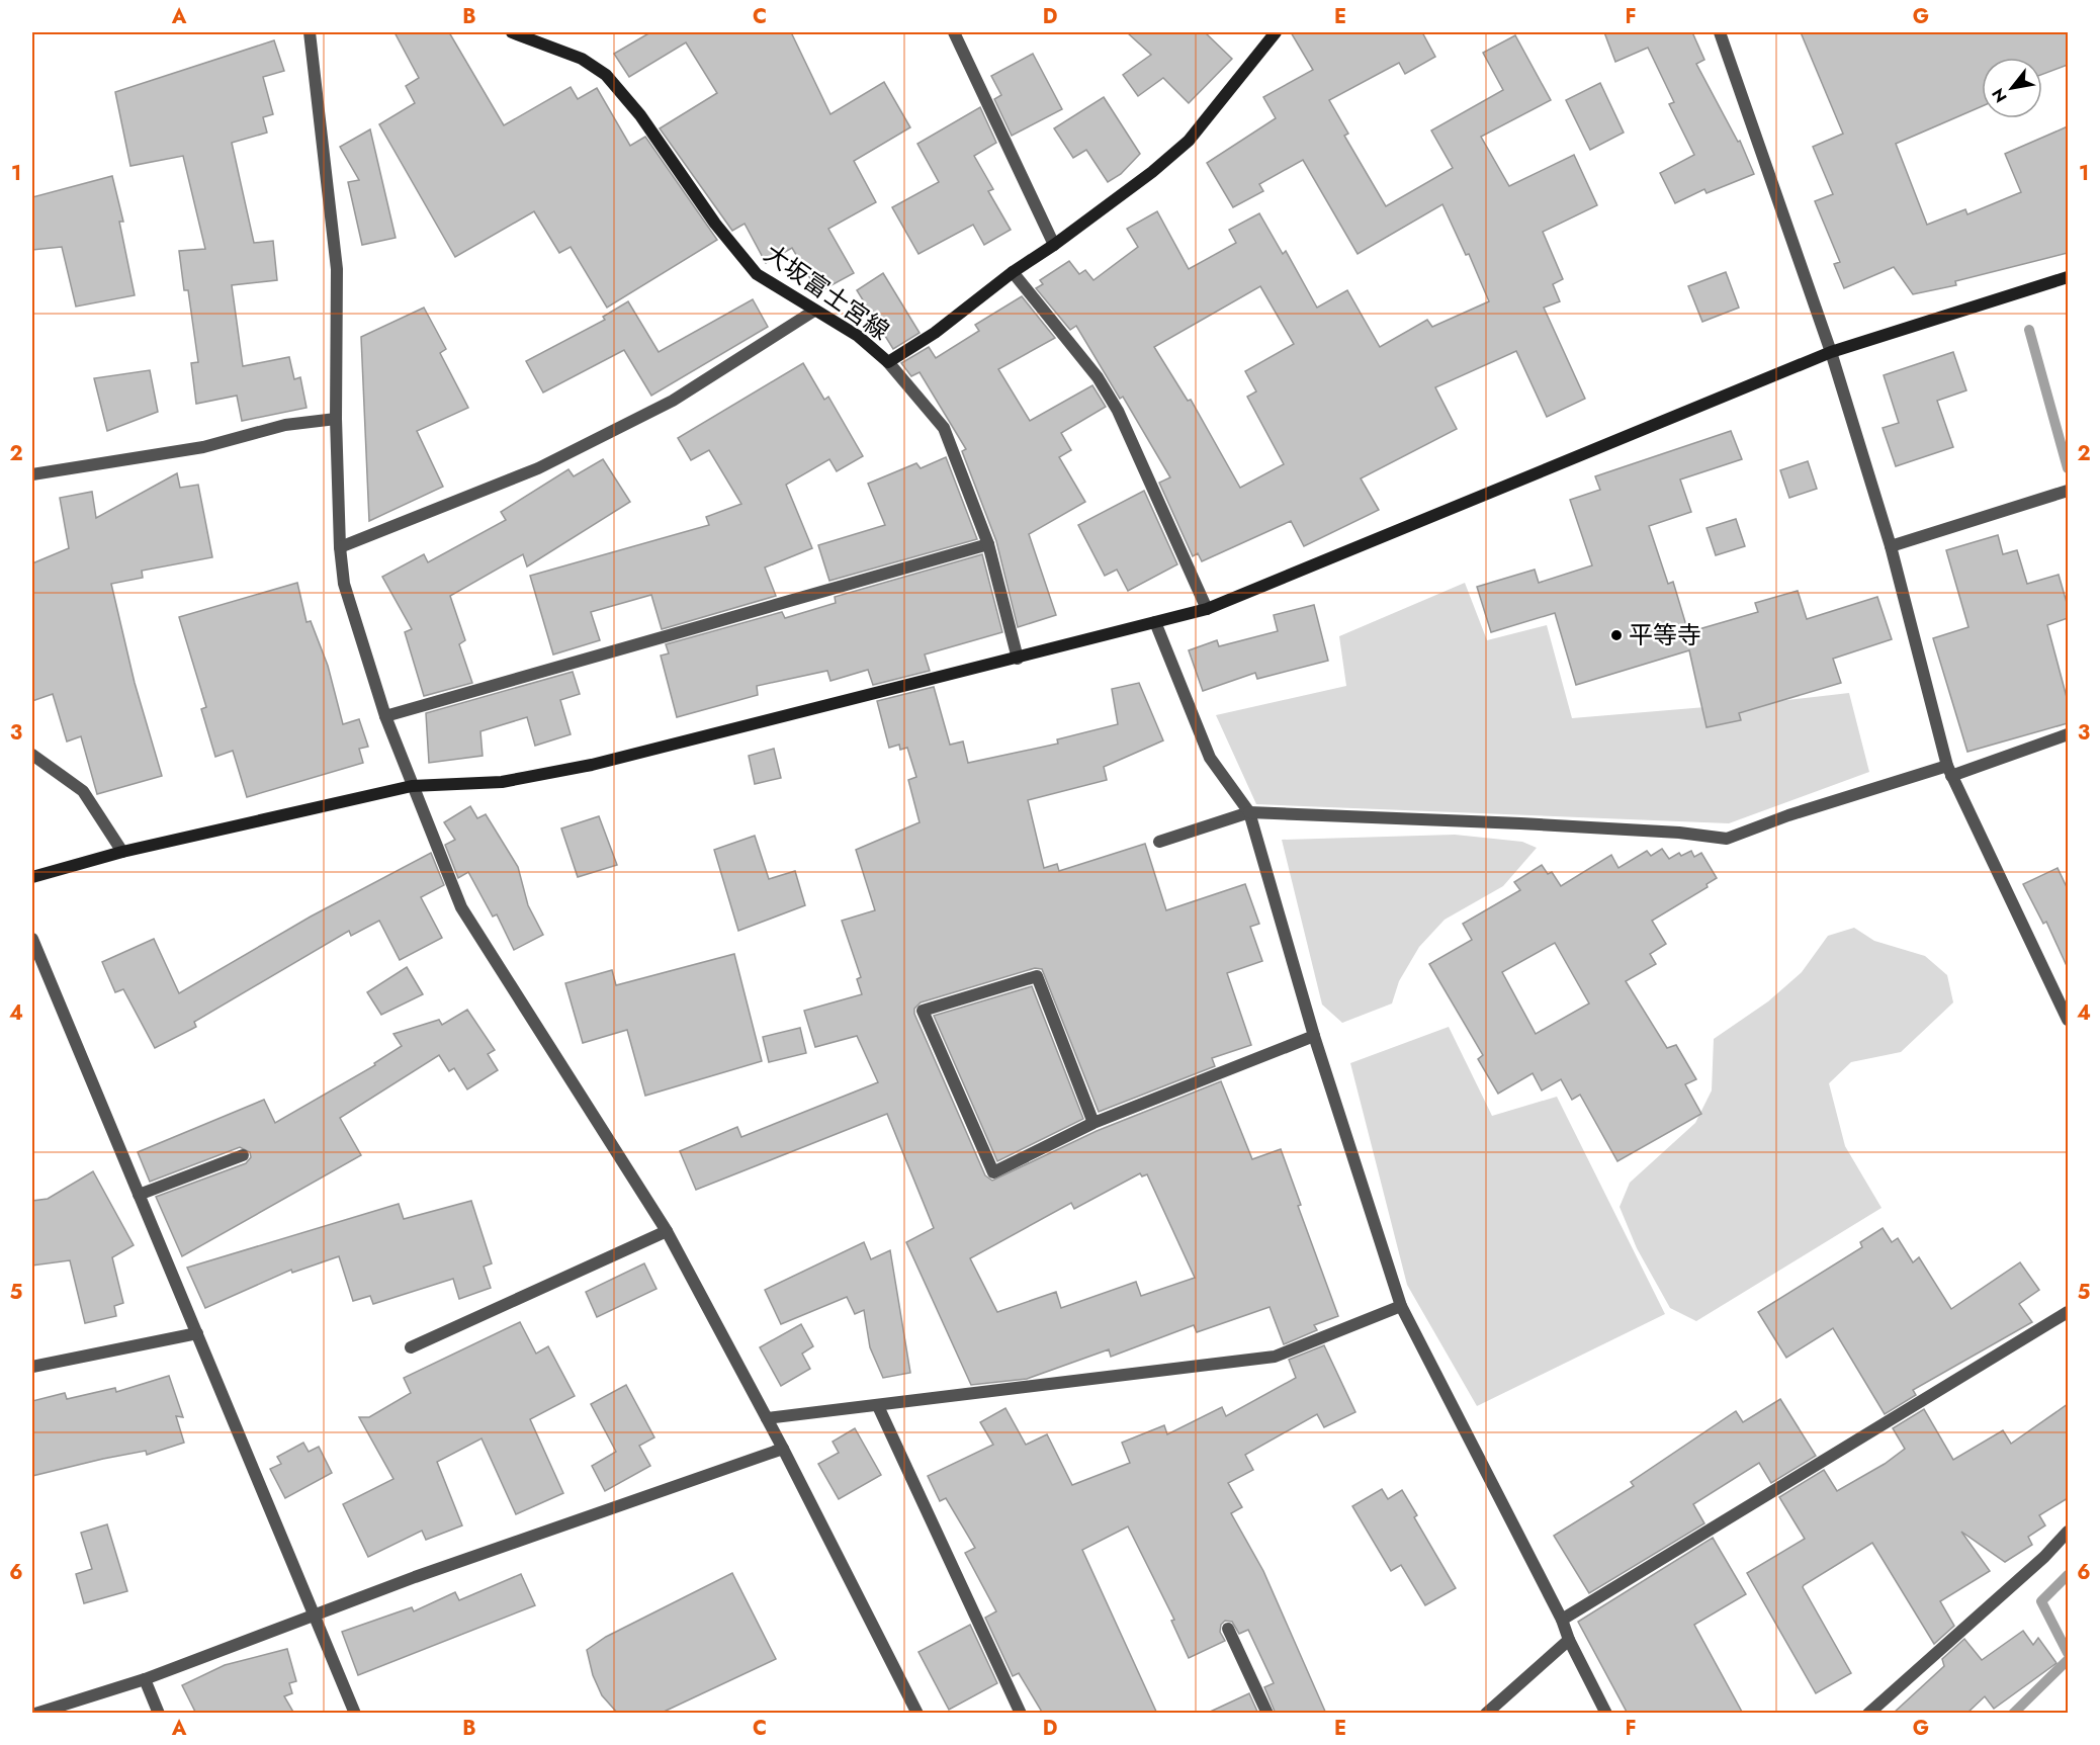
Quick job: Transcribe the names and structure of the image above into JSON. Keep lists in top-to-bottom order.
{
  "streets": {
    "street": ["大坂富士宮線"]
  },
  "places": ["平等寺"],
  "north": "bottom left",
  "grid": {
    "columns": [
      "A",
      "B",
      "C",
      "D",
      "E",
      "F",
      "G"
    ],
    "rows": [
      "1",
      "2",
      "3",
      "4",
      "5",
      "6"
    ]
  }
}
